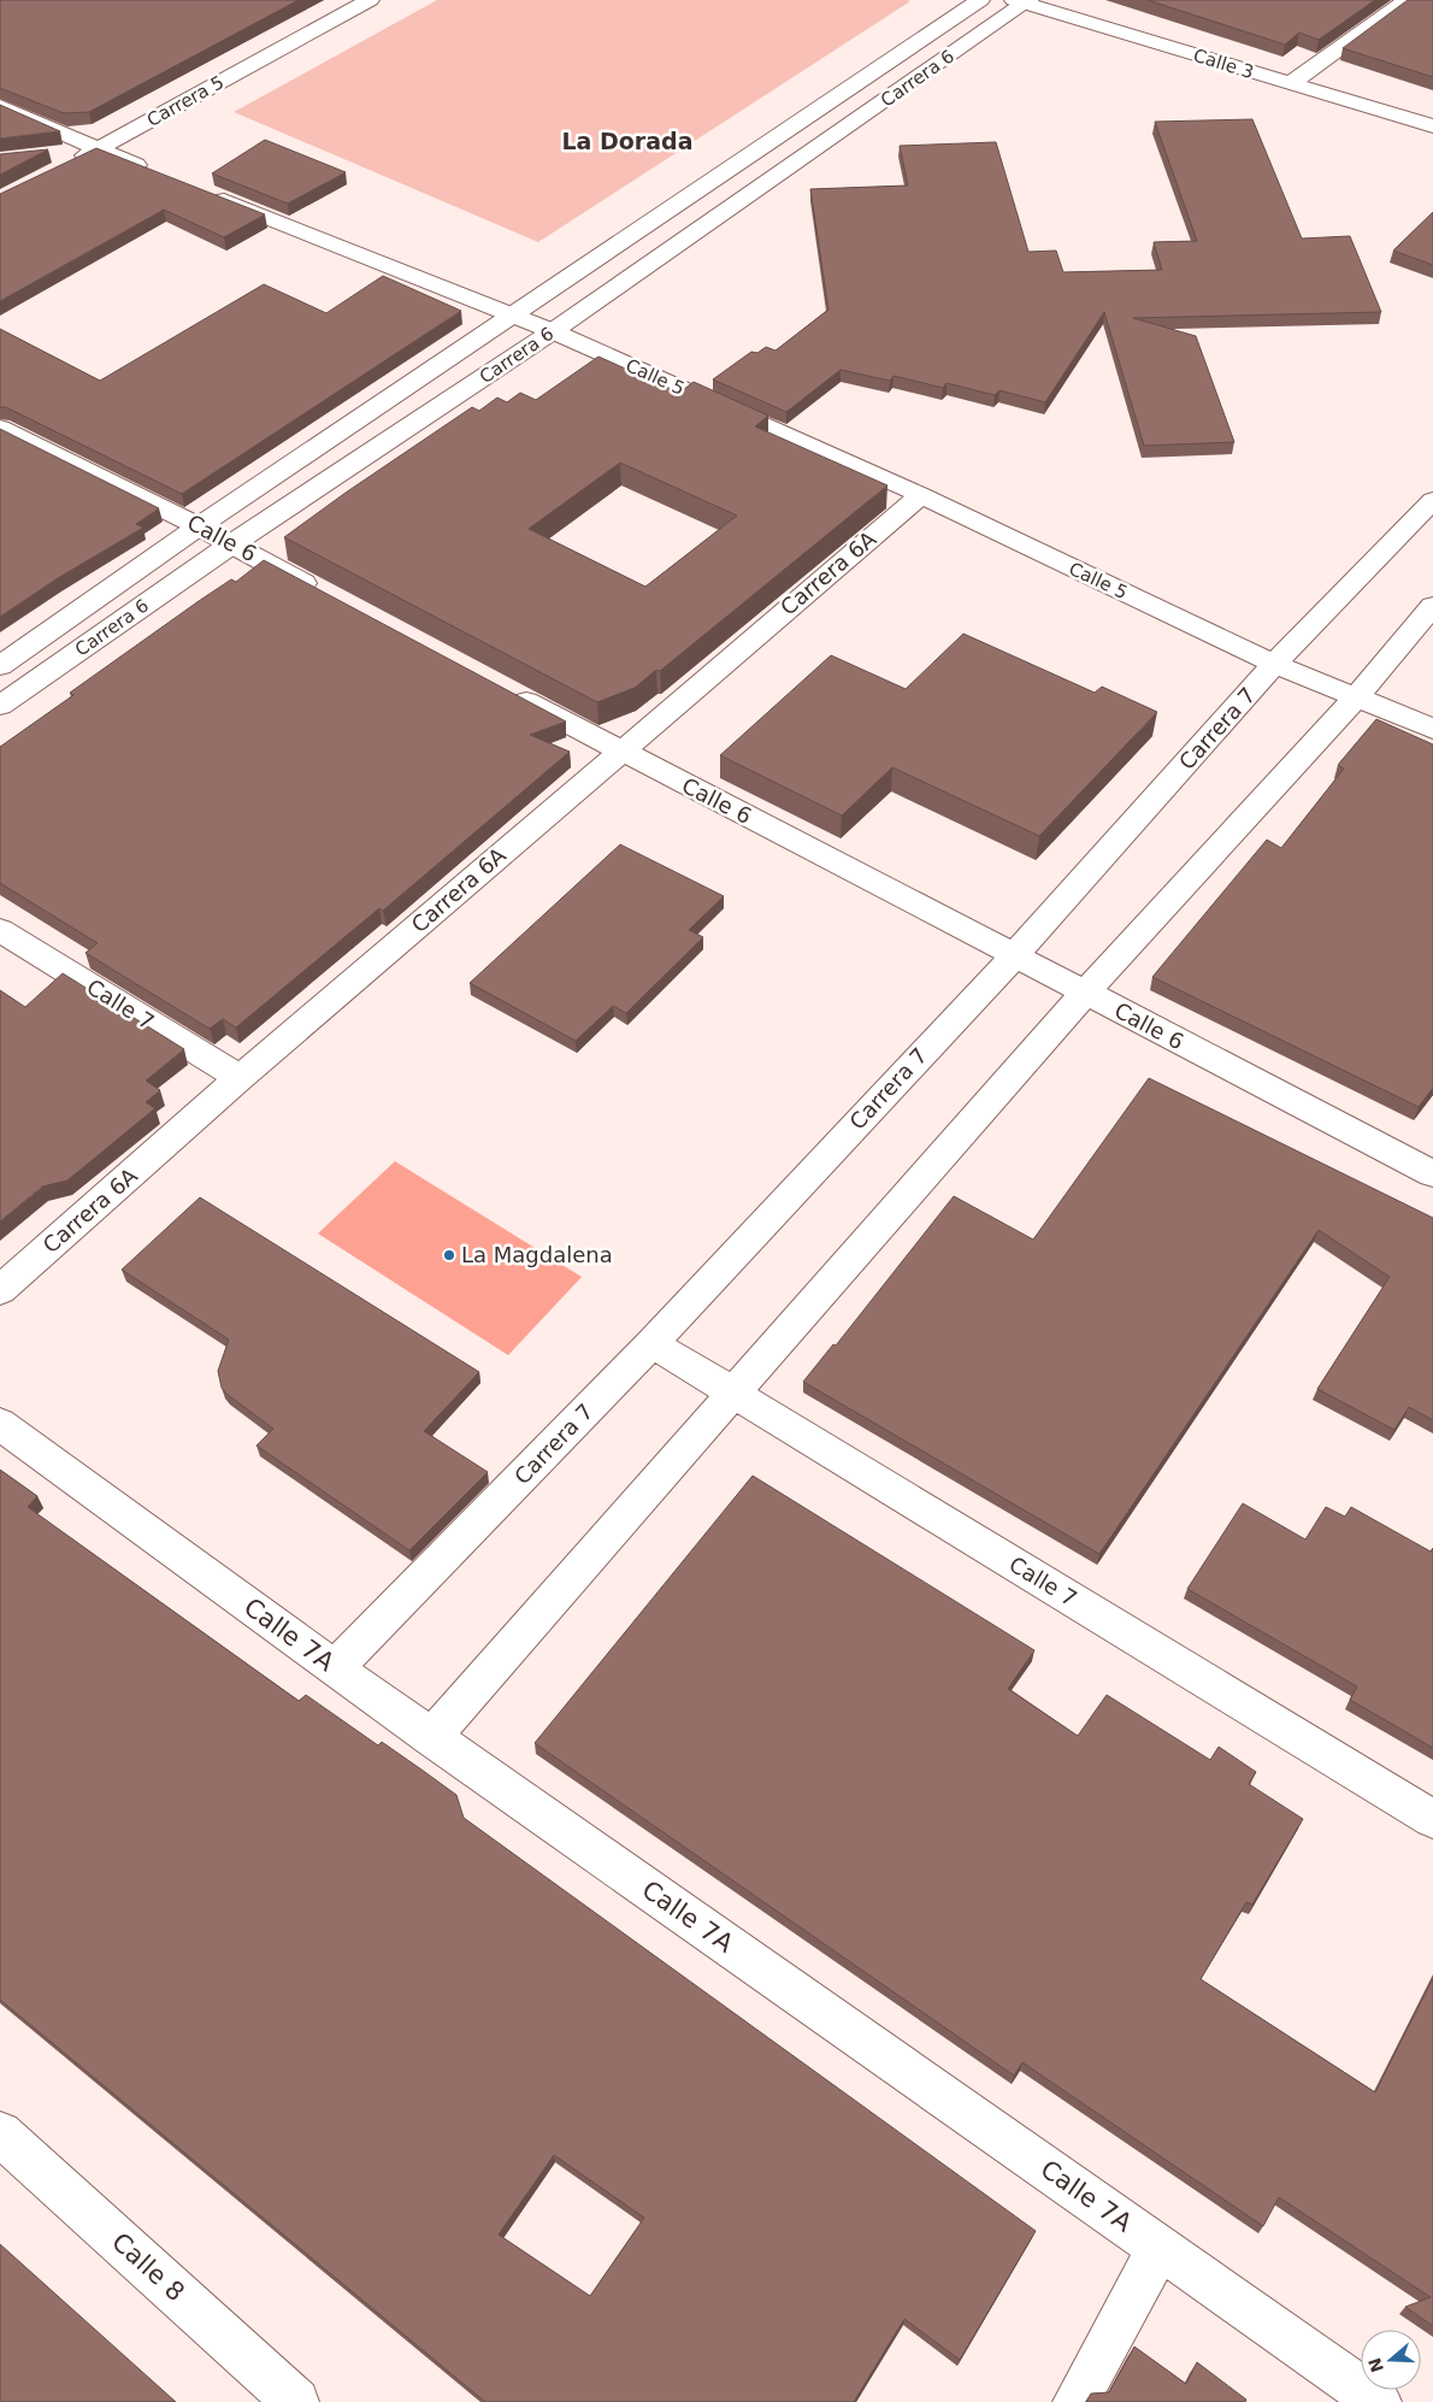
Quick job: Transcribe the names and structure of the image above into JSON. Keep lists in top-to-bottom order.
{
  "streets": {
    "street": [
      "Calle 3",
      "Carrera 6",
      "Carrera 5",
      "Calle 5",
      "Calle 6",
      "Carrera 6A",
      "Carrera 7",
      "Calle 7",
      "Calle 7A",
      "Calle 8"
    ]
  },
  "crossings": [
    ["Calle 3", "Carrera 6"],
    ["Carrera 6", "Calle 5"],
    ["Carrera 6", "Calle 6"],
    ["Calle 5", "Carrera 6A"],
    ["Calle 5", "Carrera 7"],
    ["Calle 6", "Carrera 6A"],
    ["Calle 6", "Carrera 7"],
    ["Carrera 6A", "Calle 7"],
    ["Carrera 7", "Calle 7"],
    ["Carrera 7", "Calle 7A"]
  ],
  "districts": ["La Dorada"],
  "places": ["La Magdalena"],
  "north": "left"
}
